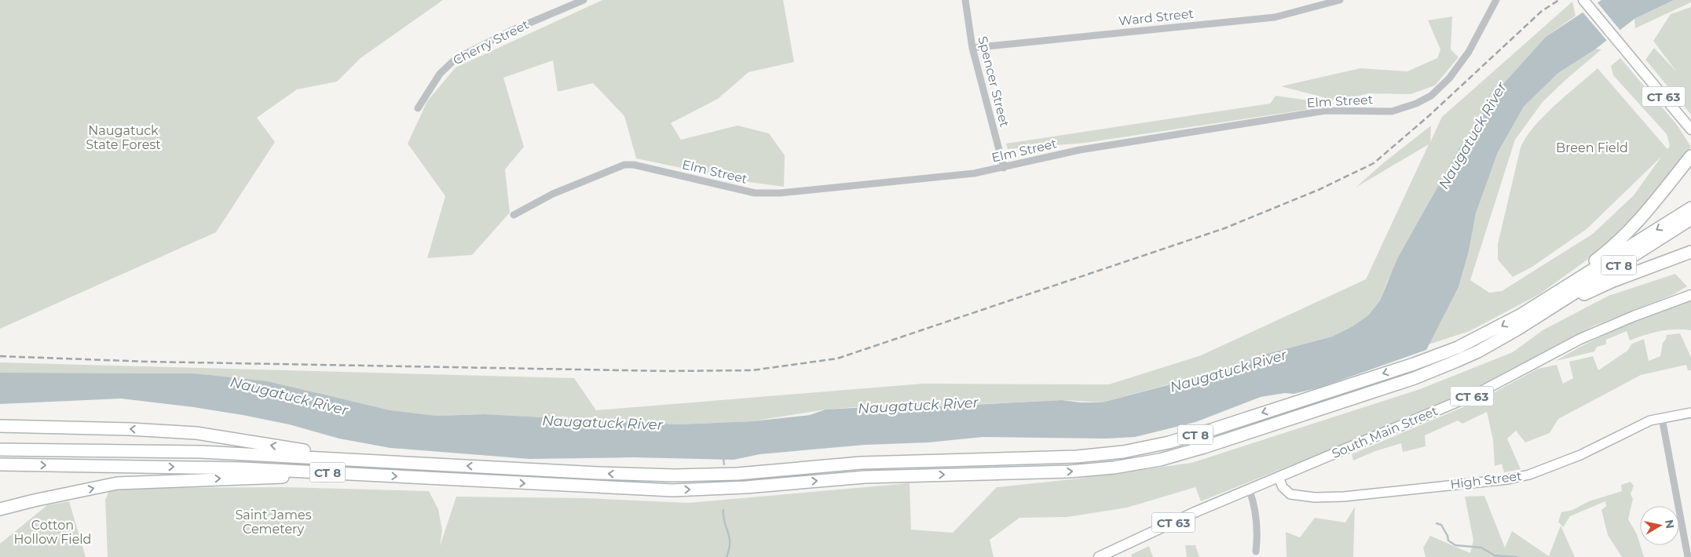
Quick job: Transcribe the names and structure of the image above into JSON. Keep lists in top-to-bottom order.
{
  "streets": {
    "highway": ["CT 8"],
    "main road": ["CT 63", "South Main Street"],
    "street": [
      "Ward Street",
      "Cherry Street",
      "Spencer Street",
      "Elm Street",
      "High Street"
    ]
  },
  "crossings": [
    ["Ward Street", "Spencer Street"],
    ["Spencer Street", "Elm Street"],
    ["CT 63", "South Main Street"],
    ["South Main Street", "High Street"]
  ],
  "water": ["Naugatuck River"],
  "parks": [
    "Naugatuck State Forest",
    "Breen Field",
    "Saint James Cemetery",
    "Cotton Hollow Field"
  ],
  "north": "right"
}
